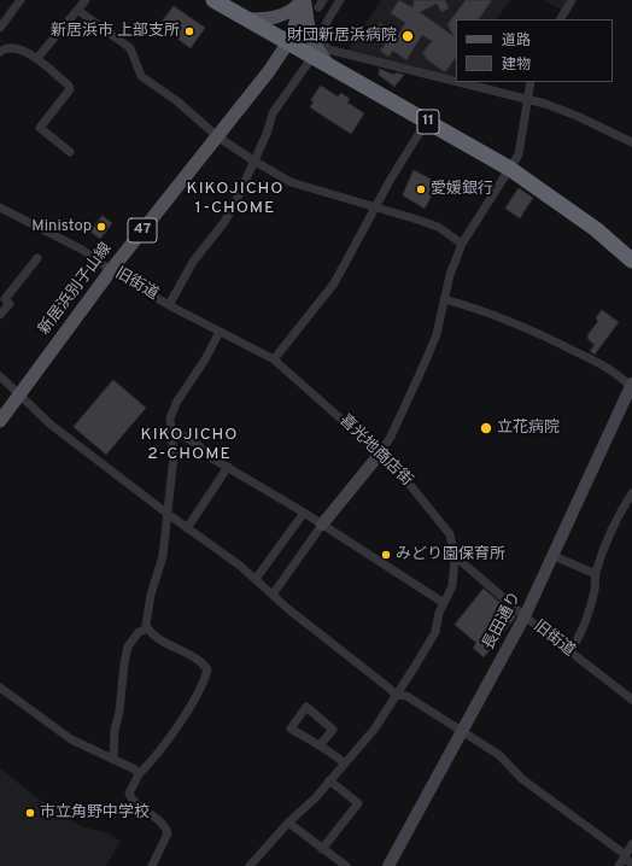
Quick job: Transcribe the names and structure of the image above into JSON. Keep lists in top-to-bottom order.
{
  "streets": {
    "highway": ["11"],
    "main road": ["47", "新居浜別子山線"],
    "street": ["旧街道", "喜光地商店街", "長田通り"]
  },
  "crossings": [
    ["11", "新居浜別子山線"],
    ["旧街道", "新居浜別子山線"],
    ["旧街道", "喜光地商店街"],
    ["旧街道", "長田通り"]
  ],
  "districts": ["KIKOJICHO 1-CHOME", "KIKOJICHO 2-CHOME"],
  "places": [
    "新居浜市 上部支所",
    "財団新居浜病院",
    "愛媛銀行",
    "Ministop",
    "立花病院",
    "みどり園保育所",
    "市立角野中学校"
  ],
  "legend": ["道路", "建物"]
}
